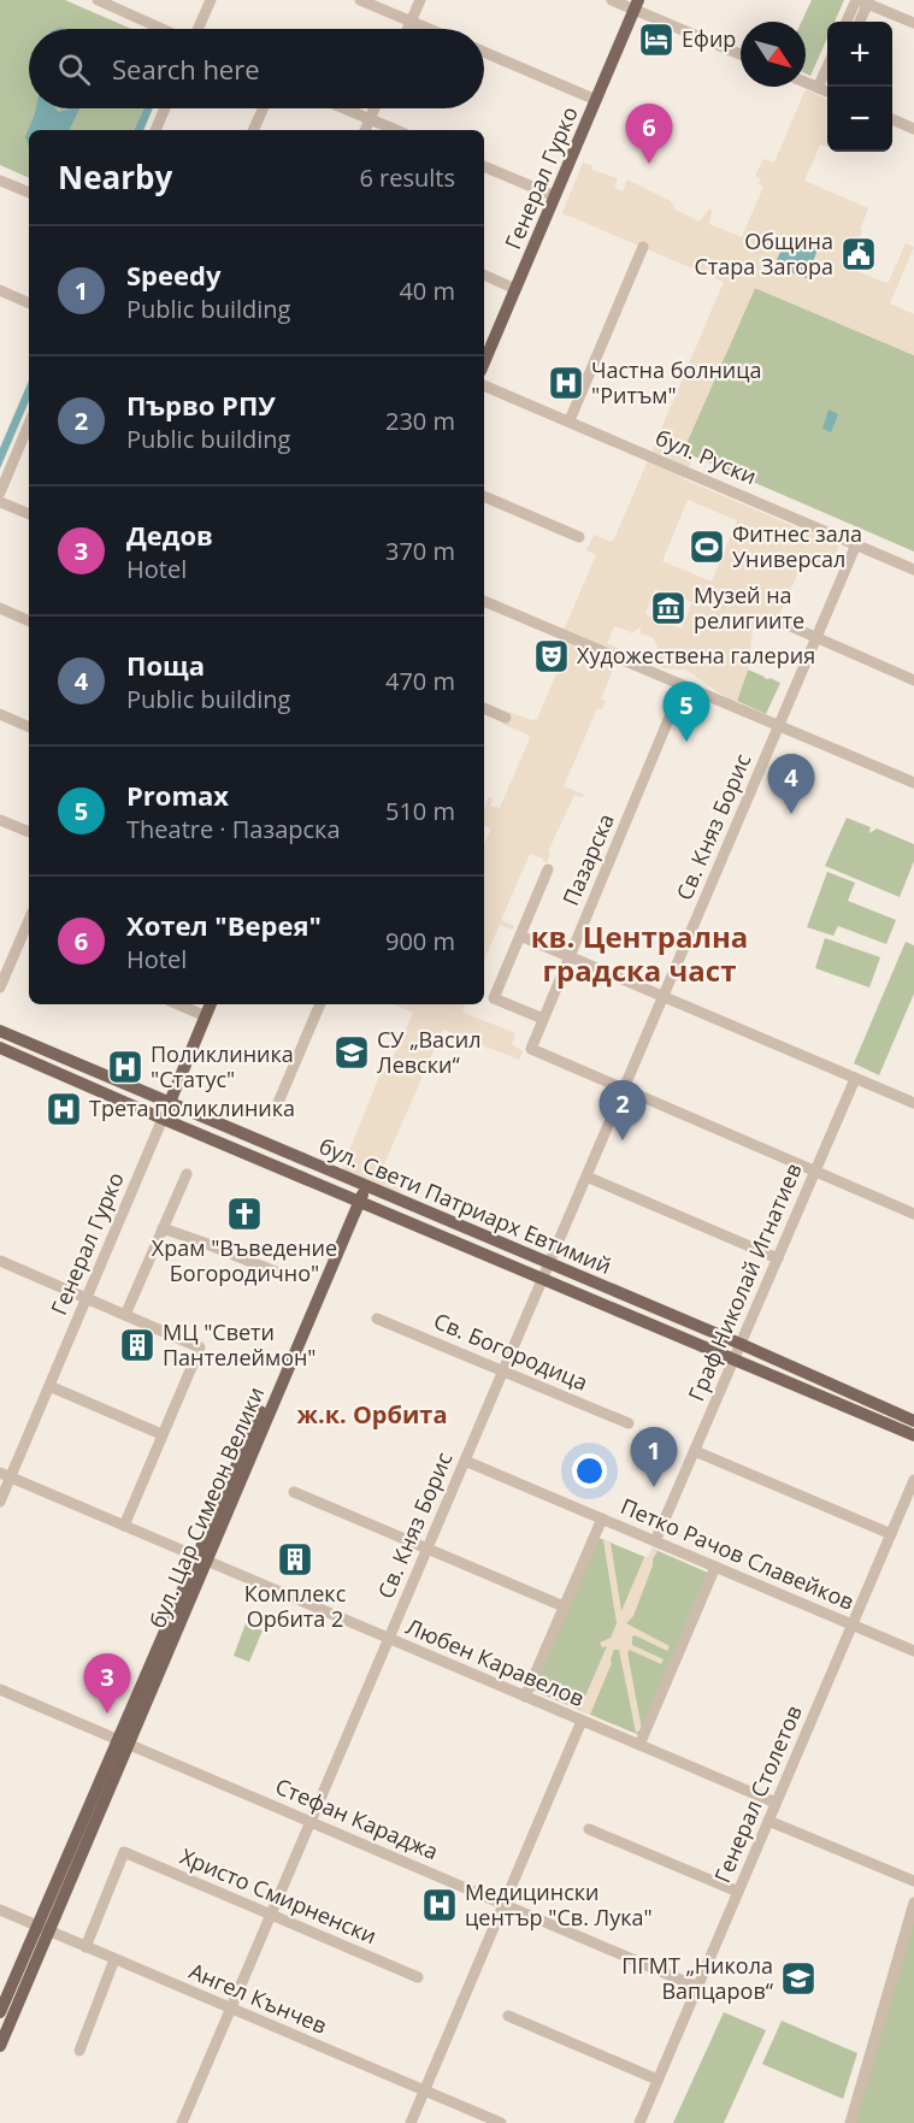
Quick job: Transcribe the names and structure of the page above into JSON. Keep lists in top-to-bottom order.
{
  "streets": {
    "main road": ["Генерал Гурко", "бул. Свети Патриарх Евтимий", "бул. Цар Симеон Велики"],
    "street": [
      "бул. Руски",
      "Св. Княз Борис",
      "Пазарска",
      "Граф Николай Игнатиев",
      "Св. Богородица",
      "Петко Рачов Славейков",
      "Любен Каравелов",
      "Генерал Столетов",
      "Стефан Караджа",
      "Христо Смирненски",
      "Ангел Кънчев"
    ]
  },
  "crossings": [
    ["Генерал Гурко", "бул. Свети Патриарх Евтимий"],
    ["Генерал Гурко", "Любен Каравелов"],
    ["бул. Руски", "Св. Княз Борис"],
    ["Св. Княз Борис", "Пазарска"],
    ["Св. Княз Борис", "бул. Свети Патриарх Евтимий"],
    ["Св. Княз Борис", "Св. Богородица"],
    ["Св. Княз Борис", "Петко Рачов Славейков"],
    ["Св. Княз Борис", "Любен Каравелов"],
    ["Св. Княз Борис", "Стефан Караджа"],
    ["Св. Княз Борис", "Христо Смирненски"],
    ["Св. Княз Борис", "Ангел Кънчев"],
    ["бул. Свети Патриарх Евтимий", "Граф Николай Игнатиев"],
    ["бул. Свети Патриарх Евтимий", "бул. Цар Симеон Велики"],
    ["Граф Николай Игнатиев", "Петко Рачов Славейков"],
    ["бул. Цар Симеон Велики", "Любен Каравелов"],
    ["бул. Цар Симеон Велики", "Стефан Караджа"],
    ["бул. Цар Симеон Велики", "Ангел Кънчев"],
    ["Петко Рачов Славейков", "Генерал Столетов"],
    ["Любен Каравелов", "Генерал Столетов"],
    ["Генерал Столетов", "Стефан Караджа"],
    ["Христо Смирненски", "Ангел Кънчев"]
  ],
  "districts": ["кв. Централна градска част", "ж.к. Орбита"],
  "places": {
    "hotel": ["Ефир"],
    "public building": ["Община Стара Загора"],
    "hospital": [
      "Частна болница \"Ритъм\"",
      "Поликлиника \"Статус\"",
      "Трета поликлиника",
      "Медицински център \"Св. Лука\""
    ],
    "sports": ["Фитнес зала Универсал"],
    "museum": ["Музей на религиите"],
    "theatre": ["Художествена галерия"],
    "school or university": ["СУ „Васил Левски“", "ПГМТ „Никола Вапцаров“"],
    "church": ["Храм \"Въведение Богородично\""],
    "building": ["МЦ \"Свети Пантелеймон\"", "Комплекс Орбита 2"]
  },
  "north": "bottom right",
  "page": {
    "map_buttons": ["+", "−"],
    "search": "Search here",
    "pins": [
      "6",
      "5",
      "4",
      "2",
      "1",
      "3"
    ],
    "heading": ["Nearby", "6 results"],
    "list": [
      {
        "mark": "1",
        "name": "Speedy",
        "note": "Public building",
        "value": "40 m"
      },
      {
        "mark": "2",
        "name": "Първо РПУ",
        "note": "Public building",
        "value": "230 m"
      },
      {
        "mark": "3",
        "name": "Дедов",
        "note": "Hotel",
        "value": "370 m"
      },
      {
        "mark": "4",
        "name": "Поща",
        "note": "Public building",
        "value": "470 m"
      },
      {
        "mark": "5",
        "name": "Promax",
        "note": "Theatre · Пазарска",
        "value": "510 m"
      },
      {
        "mark": "6",
        "name": "Хотел \"Верея\"",
        "note": "Hotel",
        "value": "900 m"
      }
    ]
  }
}
